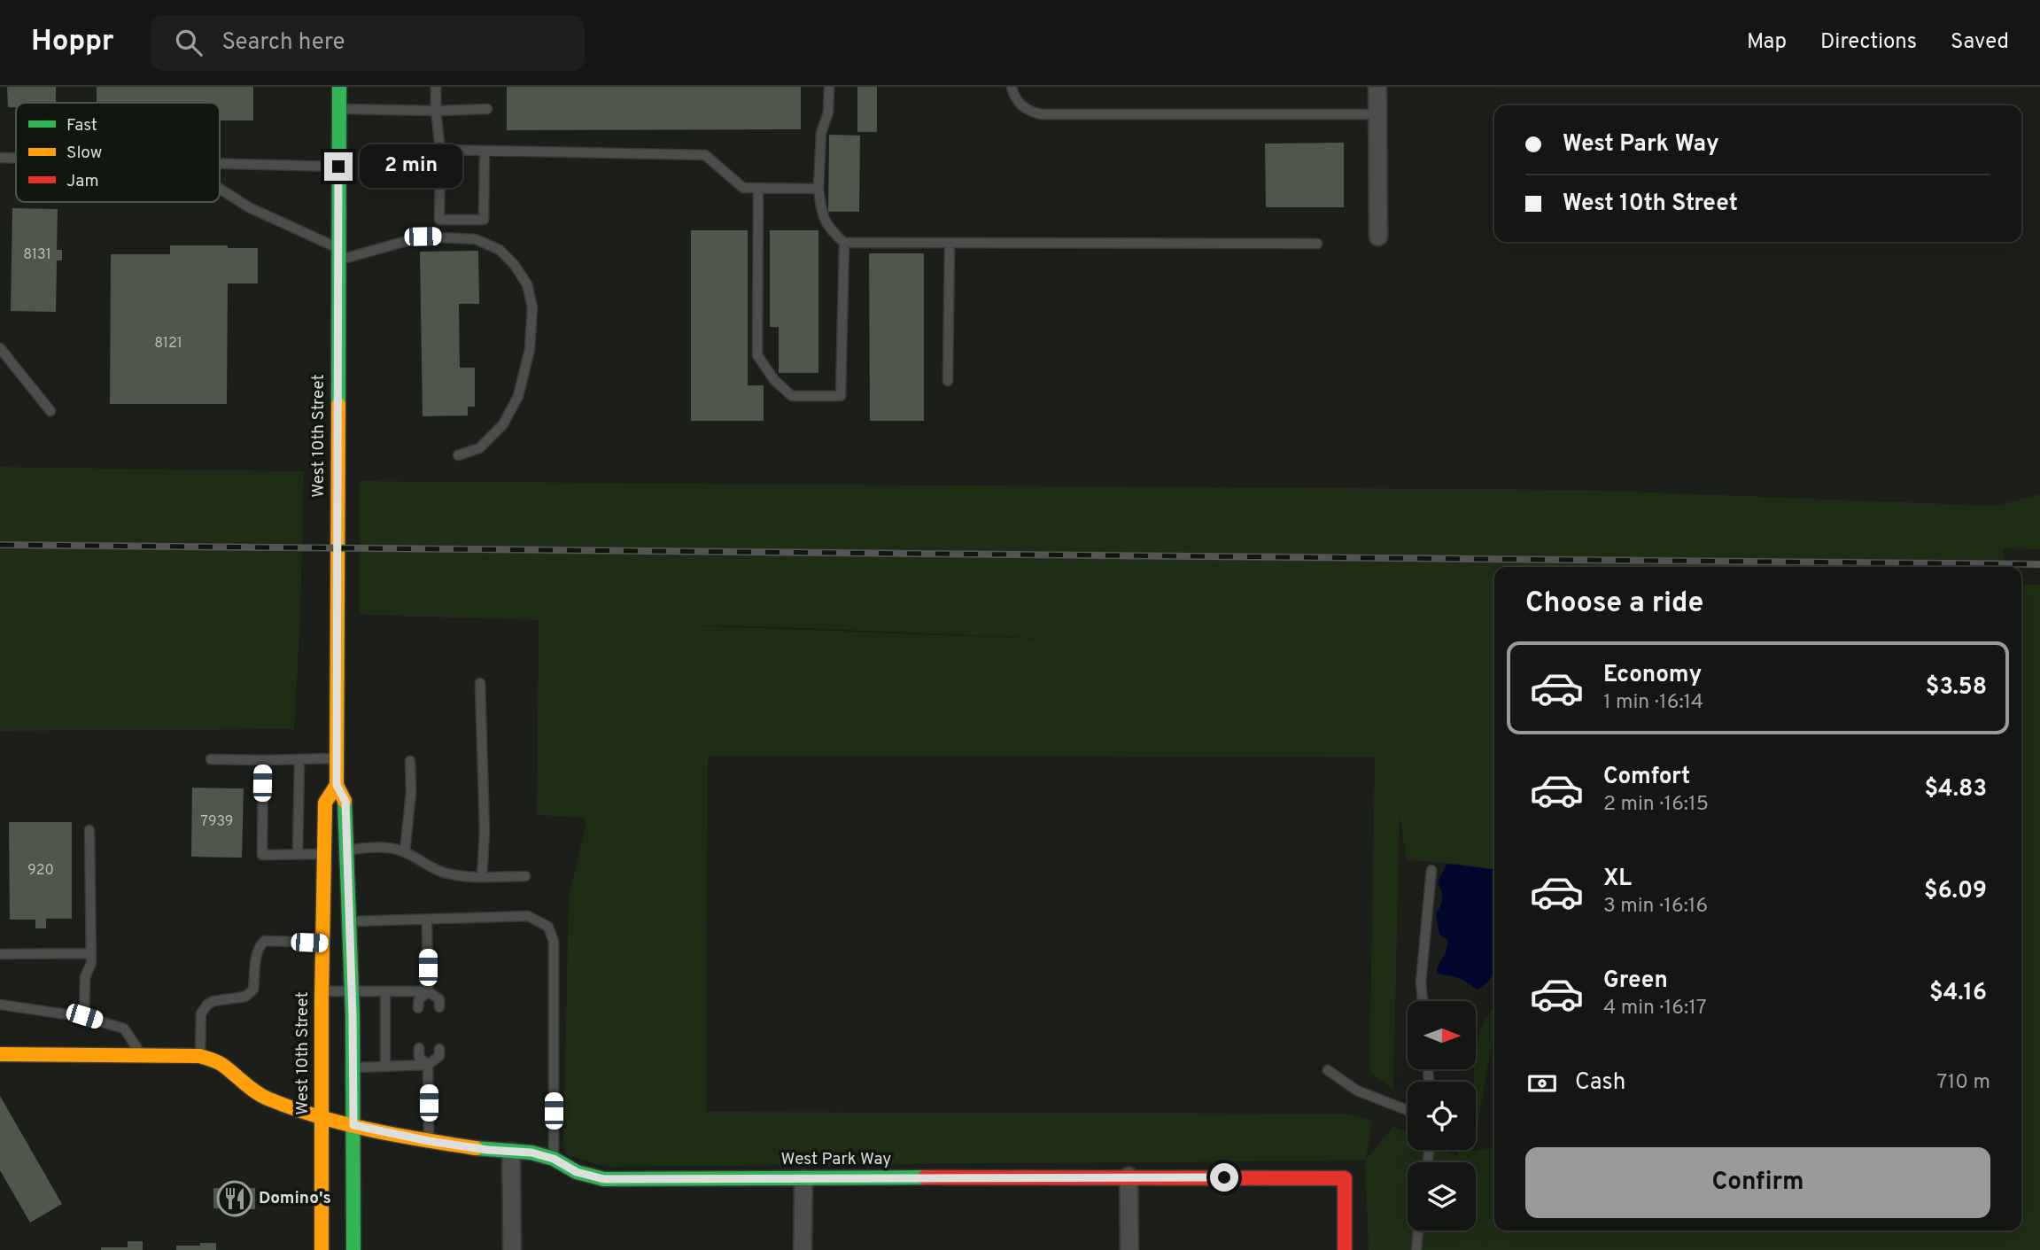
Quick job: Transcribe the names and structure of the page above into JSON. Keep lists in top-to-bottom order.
{
  "streets": {
    "main road": ["West 10th Street", "West Park Way"]
  },
  "crossings": [
    ["West 10th Street", "West Park Way"]
  ],
  "places": {
    "restaurant": ["Domino's"]
  },
  "house_numbers": [
    "8131",
    "8121",
    "7939",
    "920"
  ],
  "legend": ["Fast", "Slow", "Jam"],
  "north": "right",
  "page": {
    "header": "Hoppr",
    "search": "Search here",
    "nav": ["Map", "Directions", "Saved"],
    "banner": ["West Park Way", "West 10th Street"],
    "bubble": "2 min",
    "heading": "Choose a ride",
    "list": [
      {
        "name": "Economy",
        "note": "1 min · 16:14",
        "value": "$3.58"
      },
      {
        "name": "Comfort",
        "note": "2 min · 16:15",
        "value": "$4.83"
      },
      {
        "name": "XL",
        "note": "3 min · 16:16",
        "value": "$6.09"
      },
      {
        "name": "Green",
        "note": "4 min · 16:17",
        "value": "$4.16"
      }
    ],
    "pay": ["Cash", "710 m"],
    "buttons": "Confirm"
  }
}
